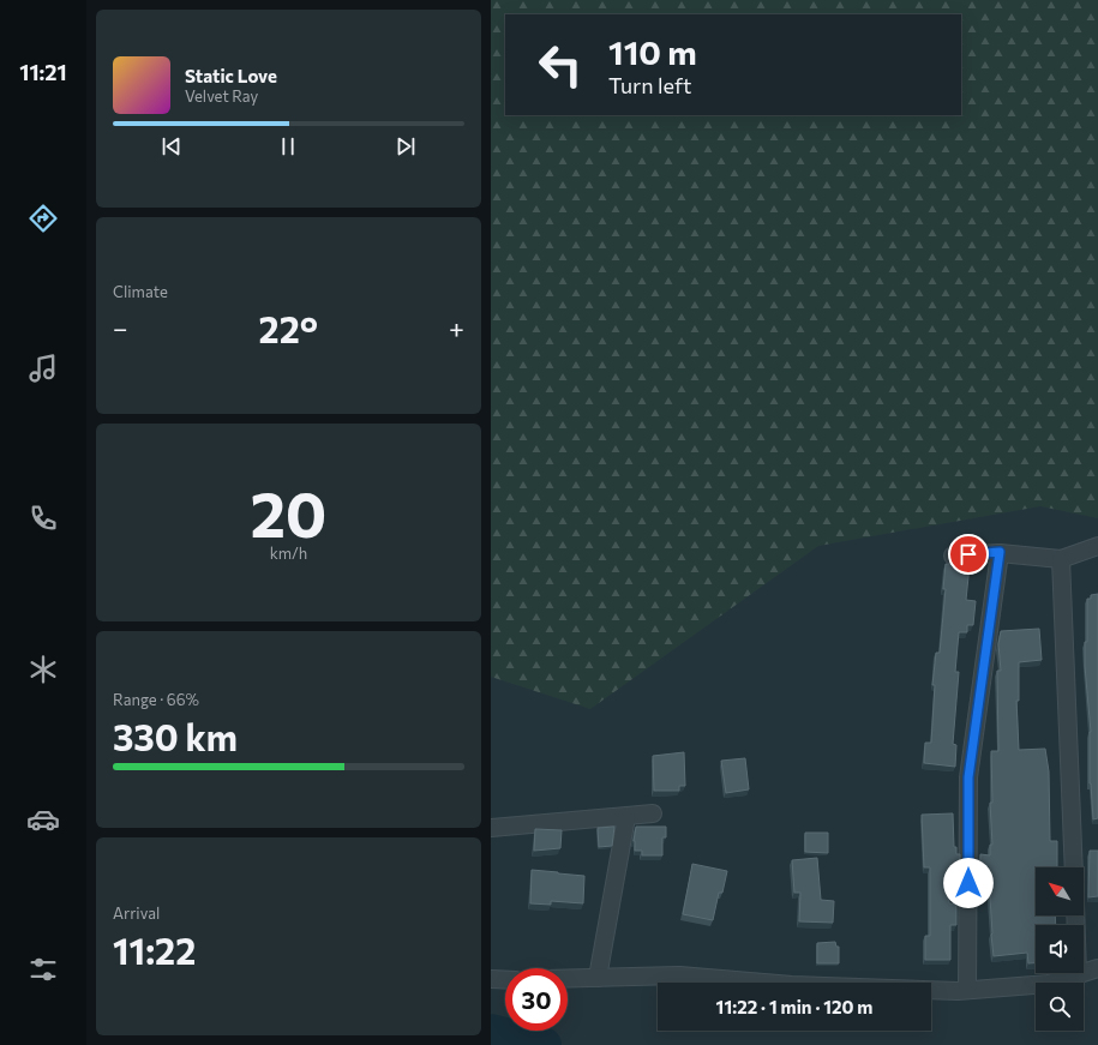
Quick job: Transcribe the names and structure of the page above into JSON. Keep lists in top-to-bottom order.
{
  "north": "top left",
  "page": {
    "tabs": "11:21",
    "turn": ["110 m", "Turn left"],
    "song": ["Static Love", "Velvet Ray"],
    "tile": [
      "Climate",
      ["20", "km/h"],
      ["Range · 66%", "330 km"],
      ["Arrival", "11:22"]
    ],
    "heat": ["−", "22°", "+"],
    "limit": "30",
    "trip": "11:22 · 1 min · 120 m"
  }
}
